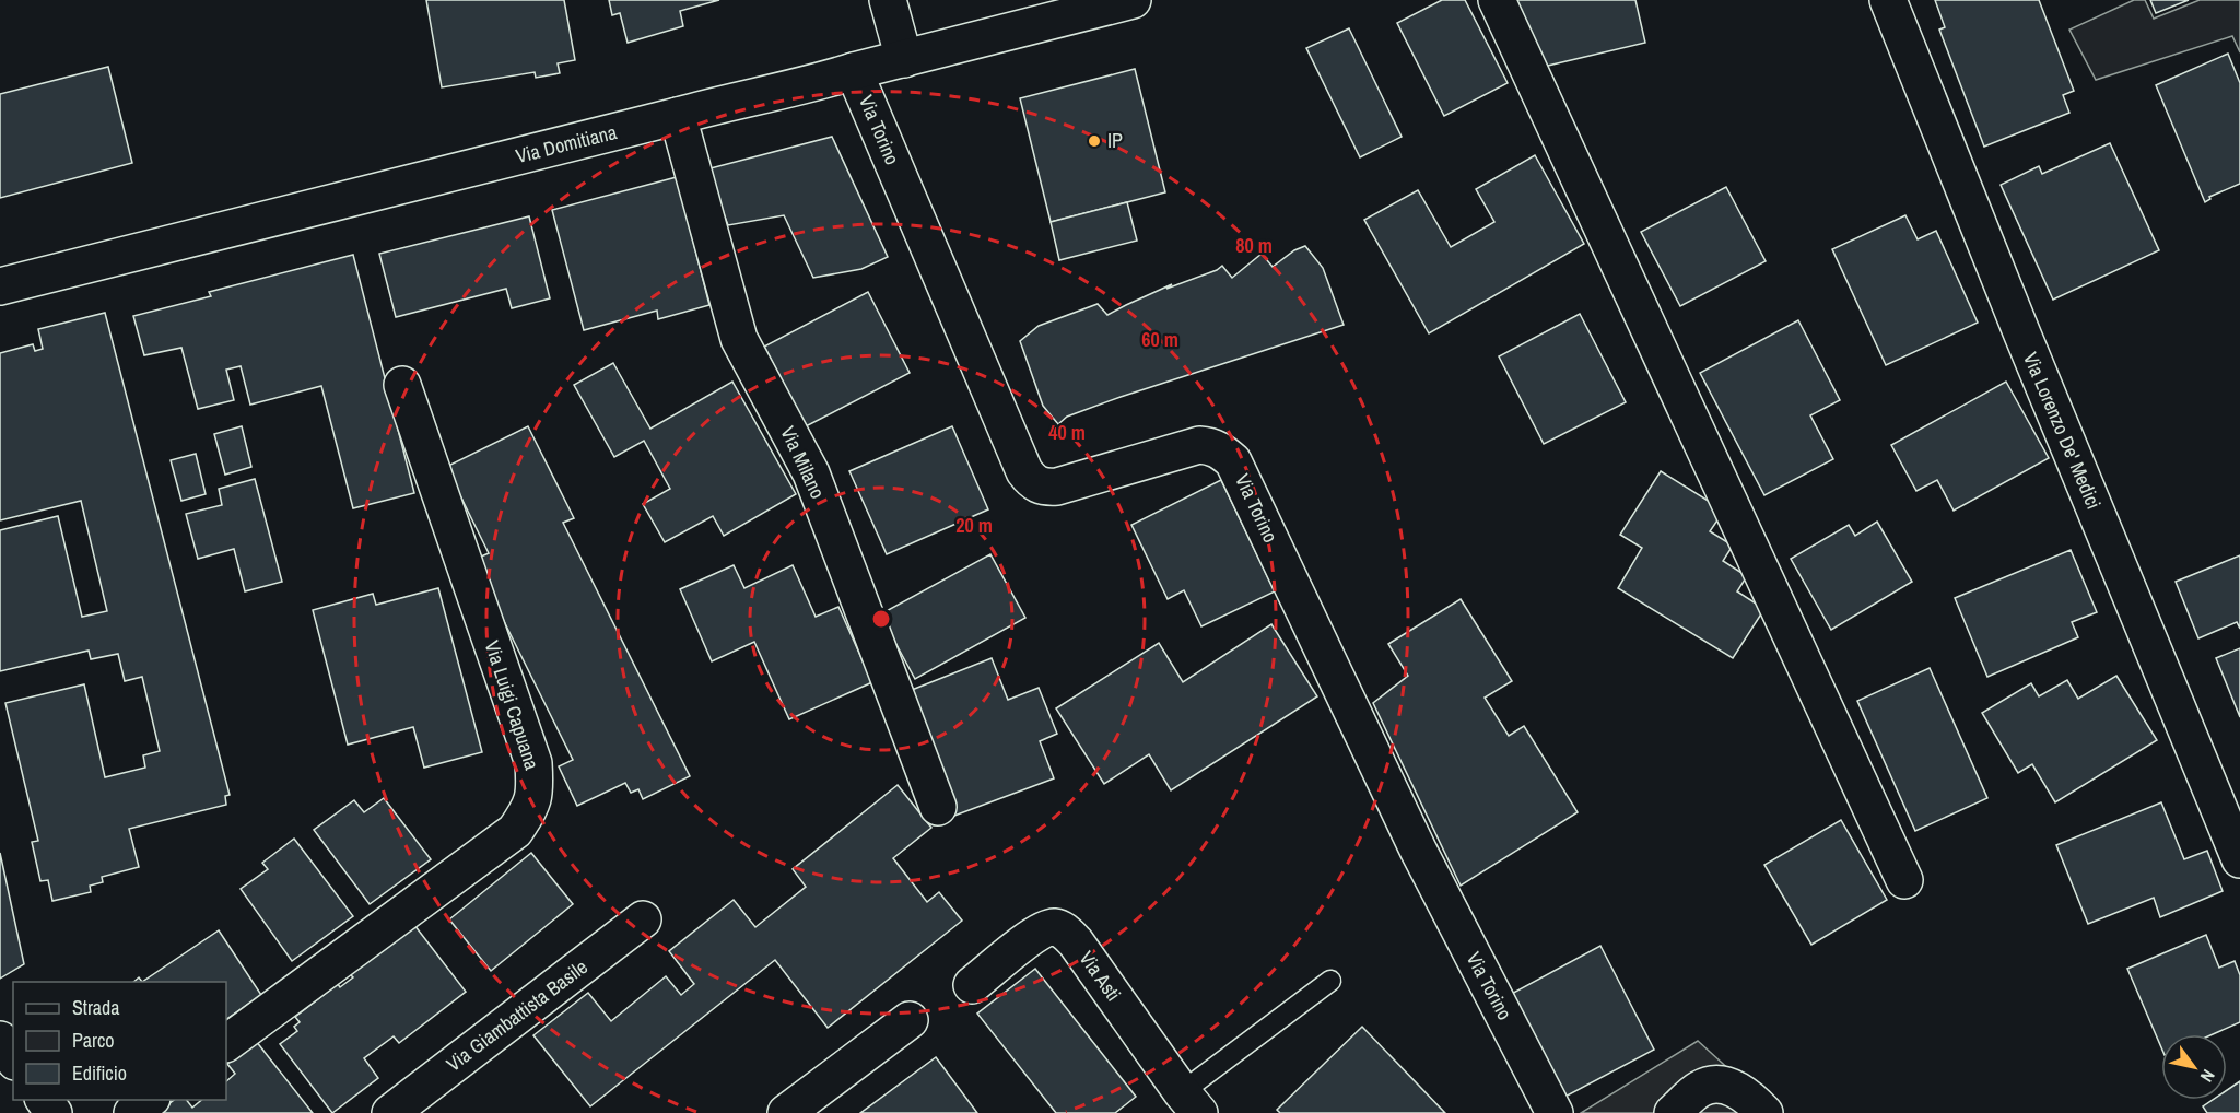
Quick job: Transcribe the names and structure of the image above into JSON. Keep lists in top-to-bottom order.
{
  "streets": {
    "street": [
      "Via Torino",
      "Via Domitiana",
      "Via Lorenzo De' Medici",
      "Via Milano",
      "Via Luigi Capuana",
      "Via Asti",
      "Via Giambattista Basile"
    ]
  },
  "crossings": [
    ["Via Torino", "Via Domitiana"],
    ["Via Domitiana", "Via Milano"]
  ],
  "places": ["IP"],
  "legend": ["Strada", "Parco", "Edificio"],
  "north": "bottom right",
  "rings": [
    "80 m",
    "60 m",
    "40 m",
    "20 m"
  ]
}
